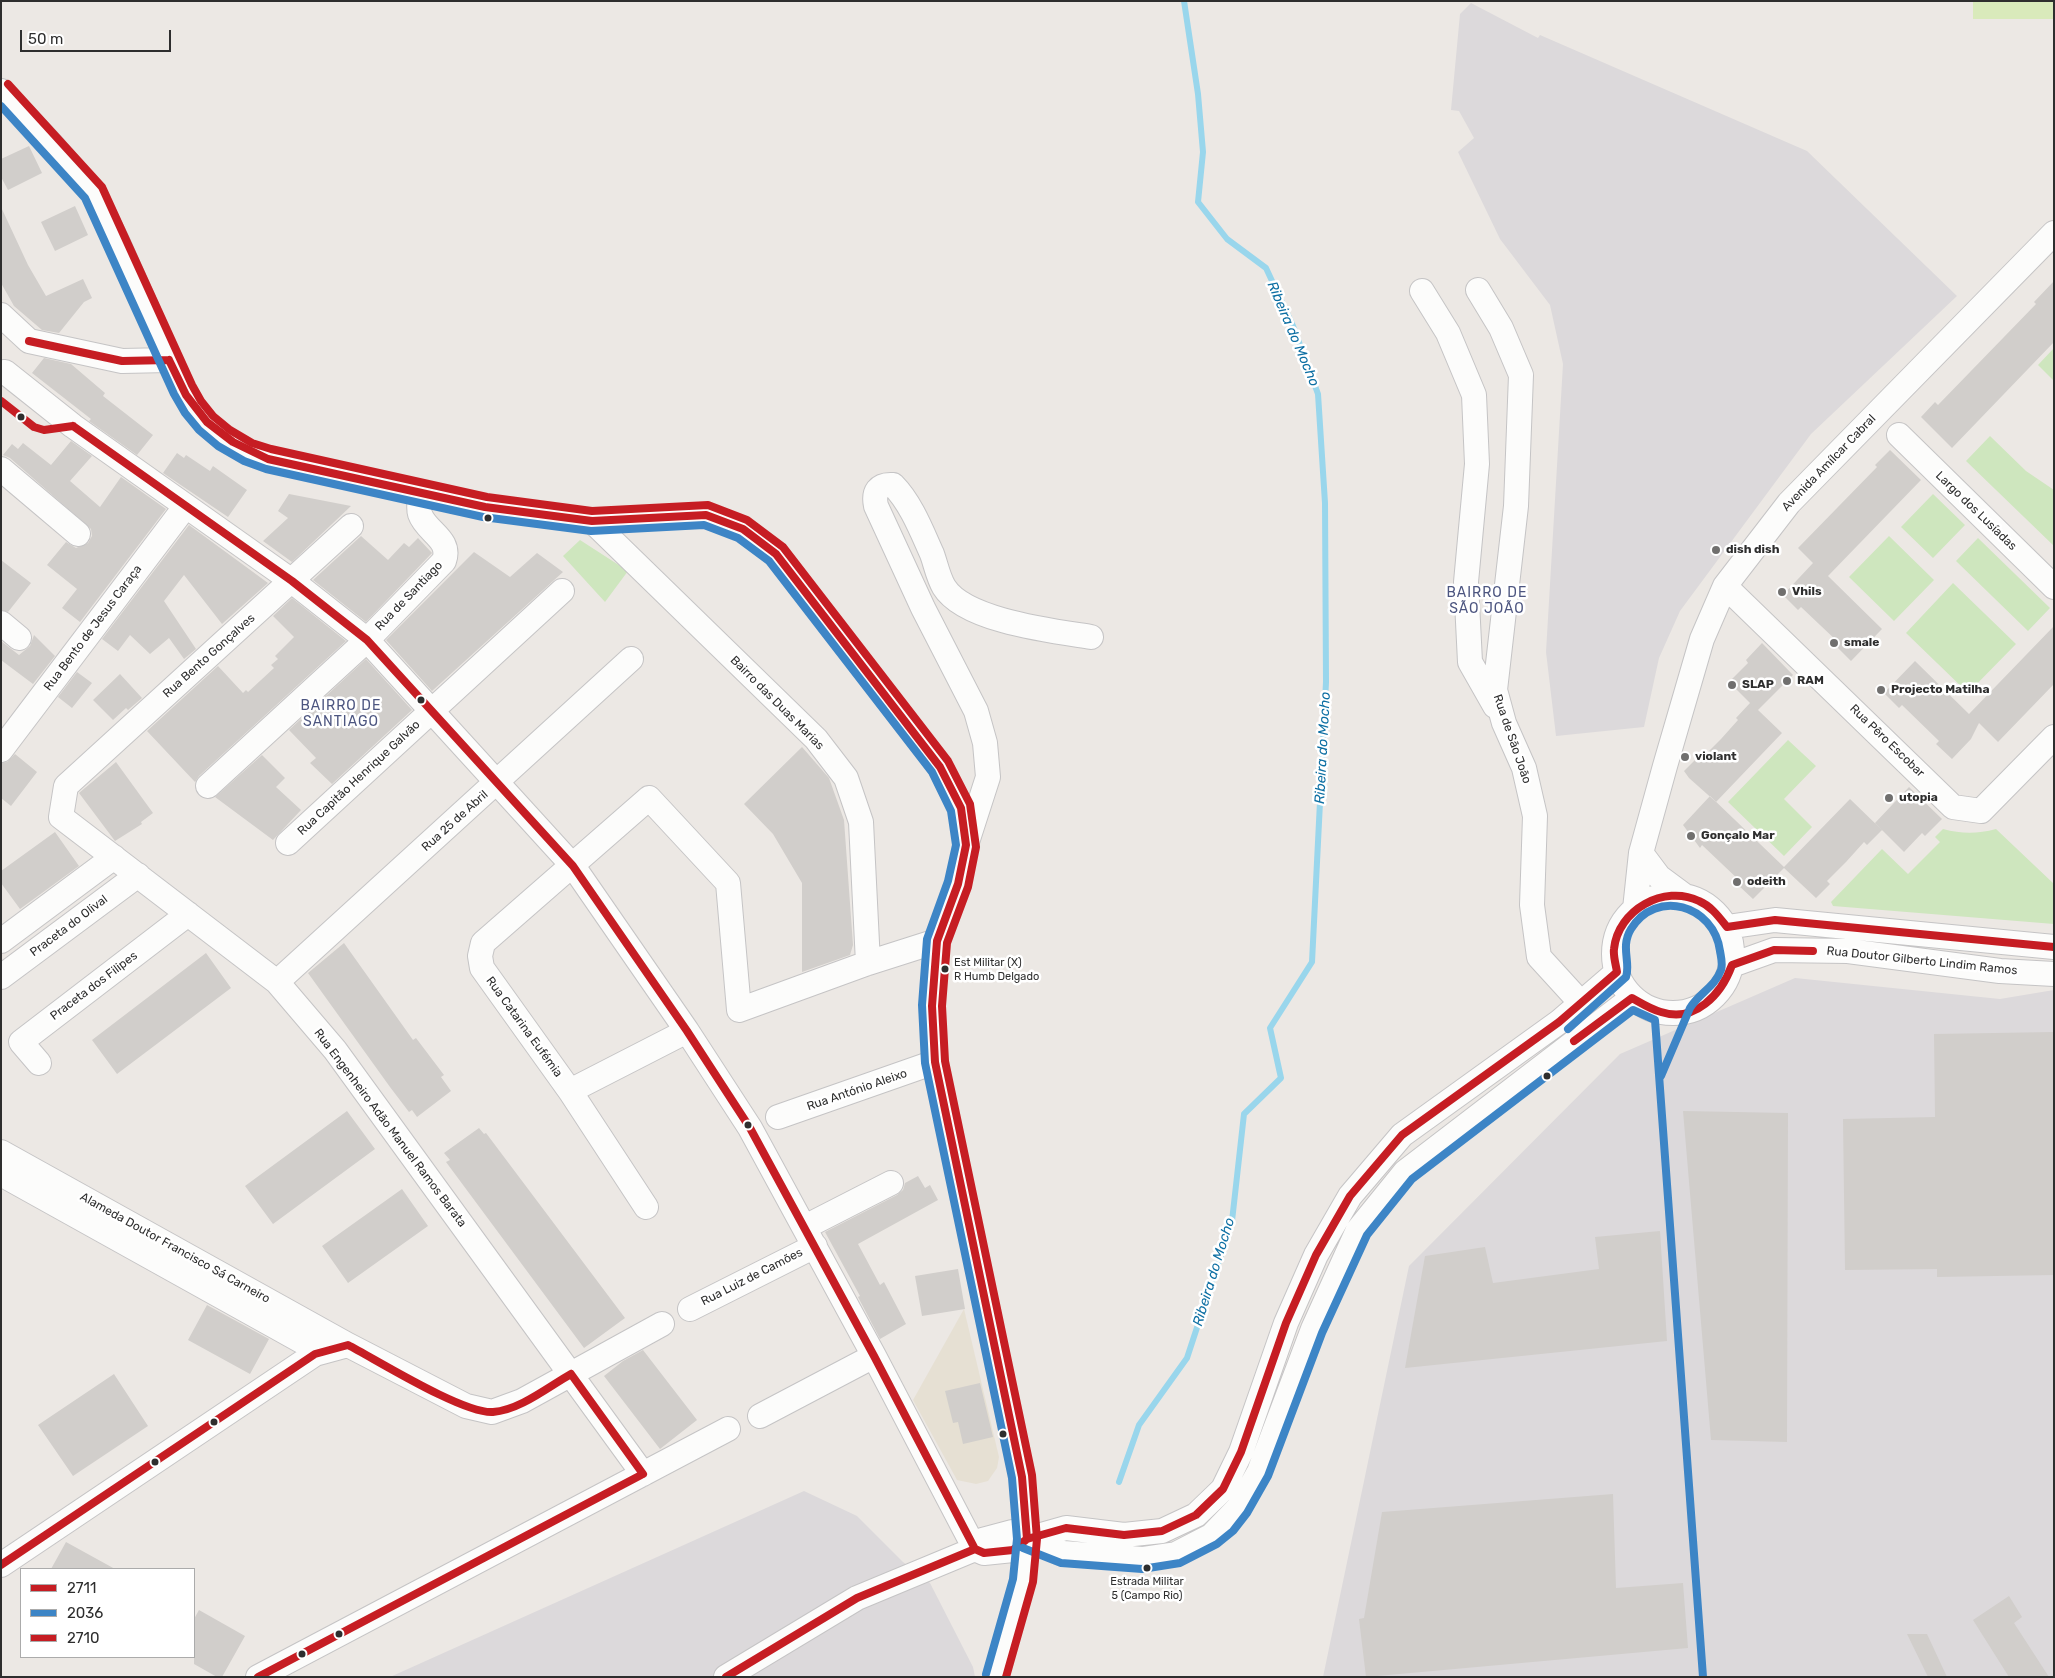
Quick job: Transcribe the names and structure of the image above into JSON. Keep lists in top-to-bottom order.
{
  "streets": {
    "street": [
      "Avenida Amílcar Cabral",
      "Largo dos Lusíadas",
      "Rua de Santiago",
      "Rua Bento de Jesus Caraça",
      "Rua Bento Gonçalves",
      "Bairro das Duas Marias",
      "Rua de São João",
      "Rua Pêro Escobar",
      "Rua Capitão Henrique Galvão",
      "Rua 25 de Abril",
      "Praceta do Olival",
      "Rua Doutor Gilberto Lindim Ramos",
      "Praceta dos Filipes",
      "Rua Catarina Eufémia",
      "Rua António Aleixo",
      "Rua Engenheiro Adão Manuel Ramos Barata",
      "Alameda Doutor Francisco Sá Carneiro",
      "Rua Luiz de Camões"
    ]
  },
  "crossings": [
    ["Avenida Amílcar Cabral", "Rua Pêro Escobar"],
    ["Avenida Amílcar Cabral", "Rua Doutor Gilberto Lindim Ramos"],
    ["Rua Bento Gonçalves", "Rua Engenheiro Adão Manuel Ramos Barata"],
    ["Bairro das Duas Marias", "Rua Catarina Eufémia"],
    ["Rua 25 de Abril", "Rua Engenheiro Adão Manuel Ramos Barata"],
    ["Praceta do Olival", "Rua Engenheiro Adão Manuel Ramos Barata"],
    ["Praceta dos Filipes", "Rua Engenheiro Adão Manuel Ramos Barata"],
    ["Rua Engenheiro Adão Manuel Ramos Barata", "Alameda Doutor Francisco Sá Carneiro"]
  ],
  "districts": ["BAIRRO DE SÃO JOÃO", "BAIRRO DE SANTIAGO"],
  "water": ["Ribeira do Mocho"],
  "places": [
    "dish dish",
    "Vhils",
    "smale",
    "RAM",
    "SLAP",
    "Projecto Matilha",
    "violant",
    "utopia",
    "Gonçalo Mar",
    "odeith",
    "Est Militar (X) R Humb Delgado",
    "Estrada Militar 5 (Campo Rio)"
  ],
  "lines": ["transit line 2710", "transit line 2036", "transit line 2711"],
  "legend": ["2711", "2036", "2710"],
  "scale_bar": "50 m"
}
